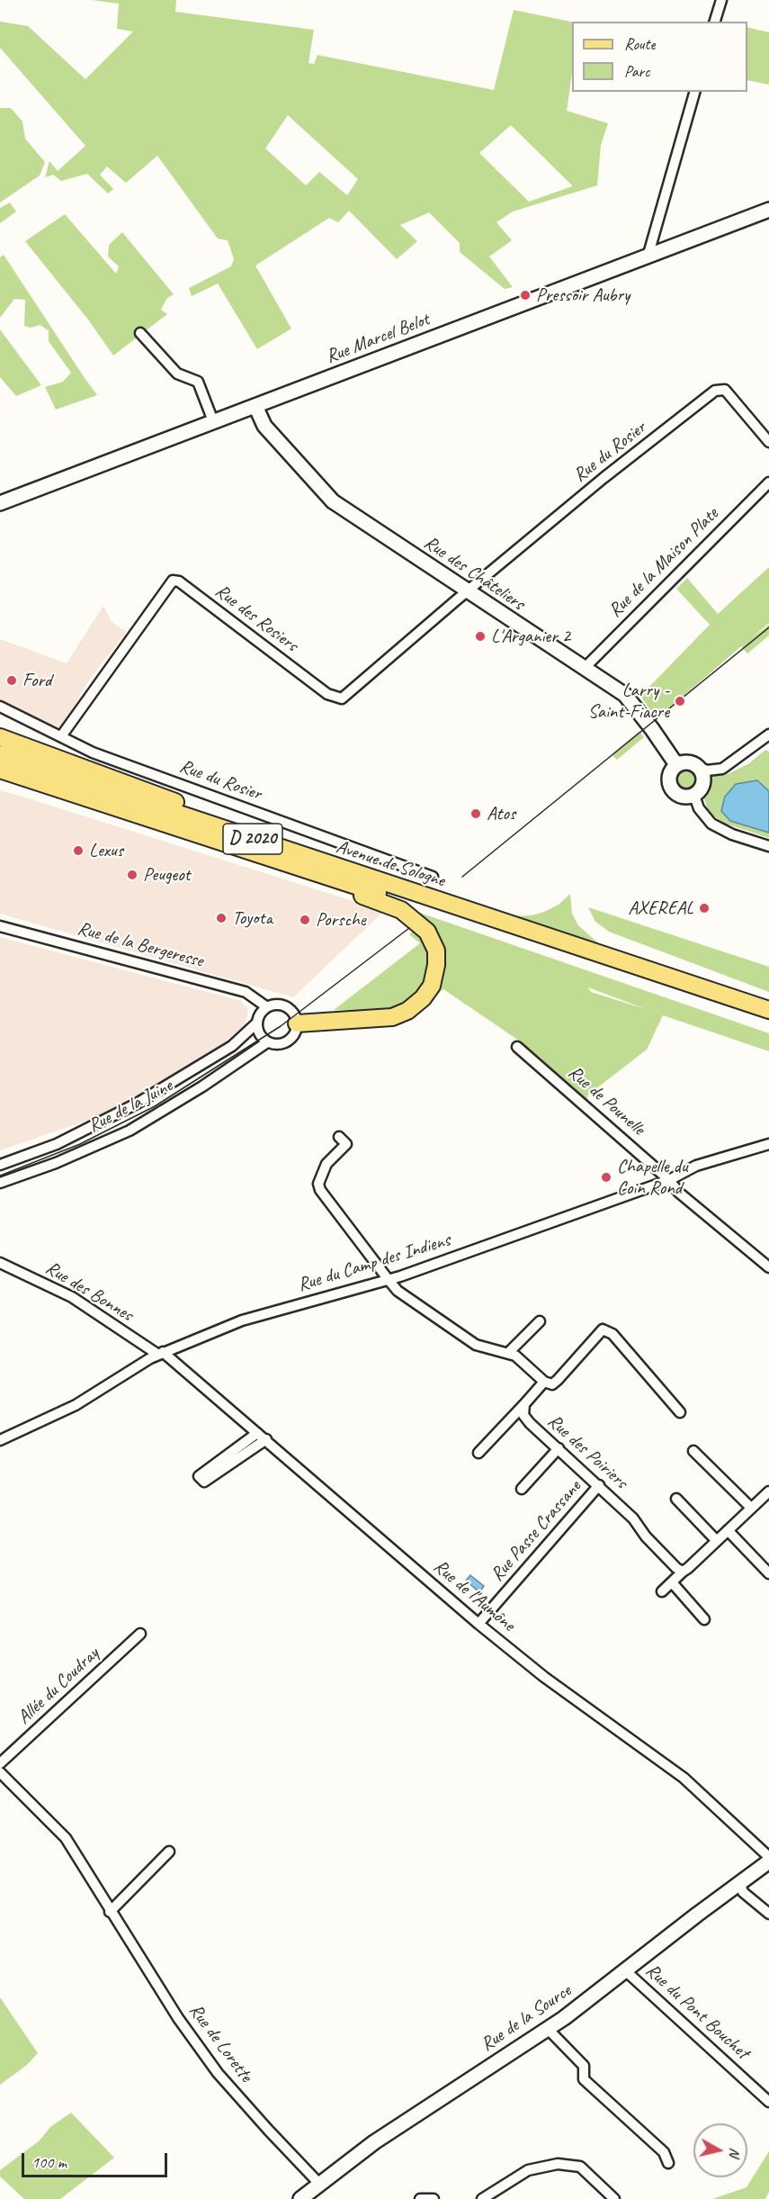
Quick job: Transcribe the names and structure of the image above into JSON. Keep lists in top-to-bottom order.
{
  "streets": {
    "main road": [
      "Rue Marcel Belot",
      "Rue des Châteliers",
      "D 2020",
      "Avenue de Sologne",
      "Rue de la Source"
    ],
    "street": [
      "Rue du Rosier",
      "Rue de la Maison Plate",
      "Rue des Rosiers",
      "Rue de la Bergeresse",
      "Rue de Pounelle",
      "Rue de la Juine",
      "Rue du Camp des Indiens",
      "Rue des Bonnes",
      "Rue des Poiriers",
      "Rue Passe Crassane",
      "Rue de l'Aumône",
      "Allée du Coudray",
      "Rue du Pont Bouchet",
      "Rue de Lorette"
    ]
  },
  "crossings": [
    ["Rue Marcel Belot", "Rue des Châteliers"],
    ["Rue du Rosier", "Rue des Châteliers"],
    ["Rue du Rosier", "Rue des Rosiers"],
    ["Rue de la Maison Plate", "Rue des Châteliers"],
    ["Rue des Châteliers", "Rue des Rosiers"],
    ["Rue de la Bergeresse", "Rue de la Juine"],
    ["Rue de Pounelle", "Rue du Camp des Indiens"],
    ["Rue du Camp des Indiens", "Rue des Bonnes"],
    ["Rue du Camp des Indiens", "Rue de l'Aumône"],
    ["Rue des Bonnes", "Rue de l'Aumône"],
    ["Rue des Poiriers", "Rue Passe Crassane"],
    ["Rue Passe Crassane", "Rue de l'Aumône"],
    ["Rue du Pont Bouchet", "Rue de la Source"],
    ["Rue de la Source", "Rue de Lorette"]
  ],
  "places": [
    "Pressoir Aubry",
    "L'Arganier 2",
    "Ford",
    "Larry - Saint-Fiacre",
    "Atos",
    "Lexus",
    "Peugeot",
    "AXEREAL",
    "Toyota",
    "Porsche",
    "Chapelle du Coin Rond"
  ],
  "legend": ["Route", "Parc"],
  "scale_bar": "100 m",
  "north": "right"
}
